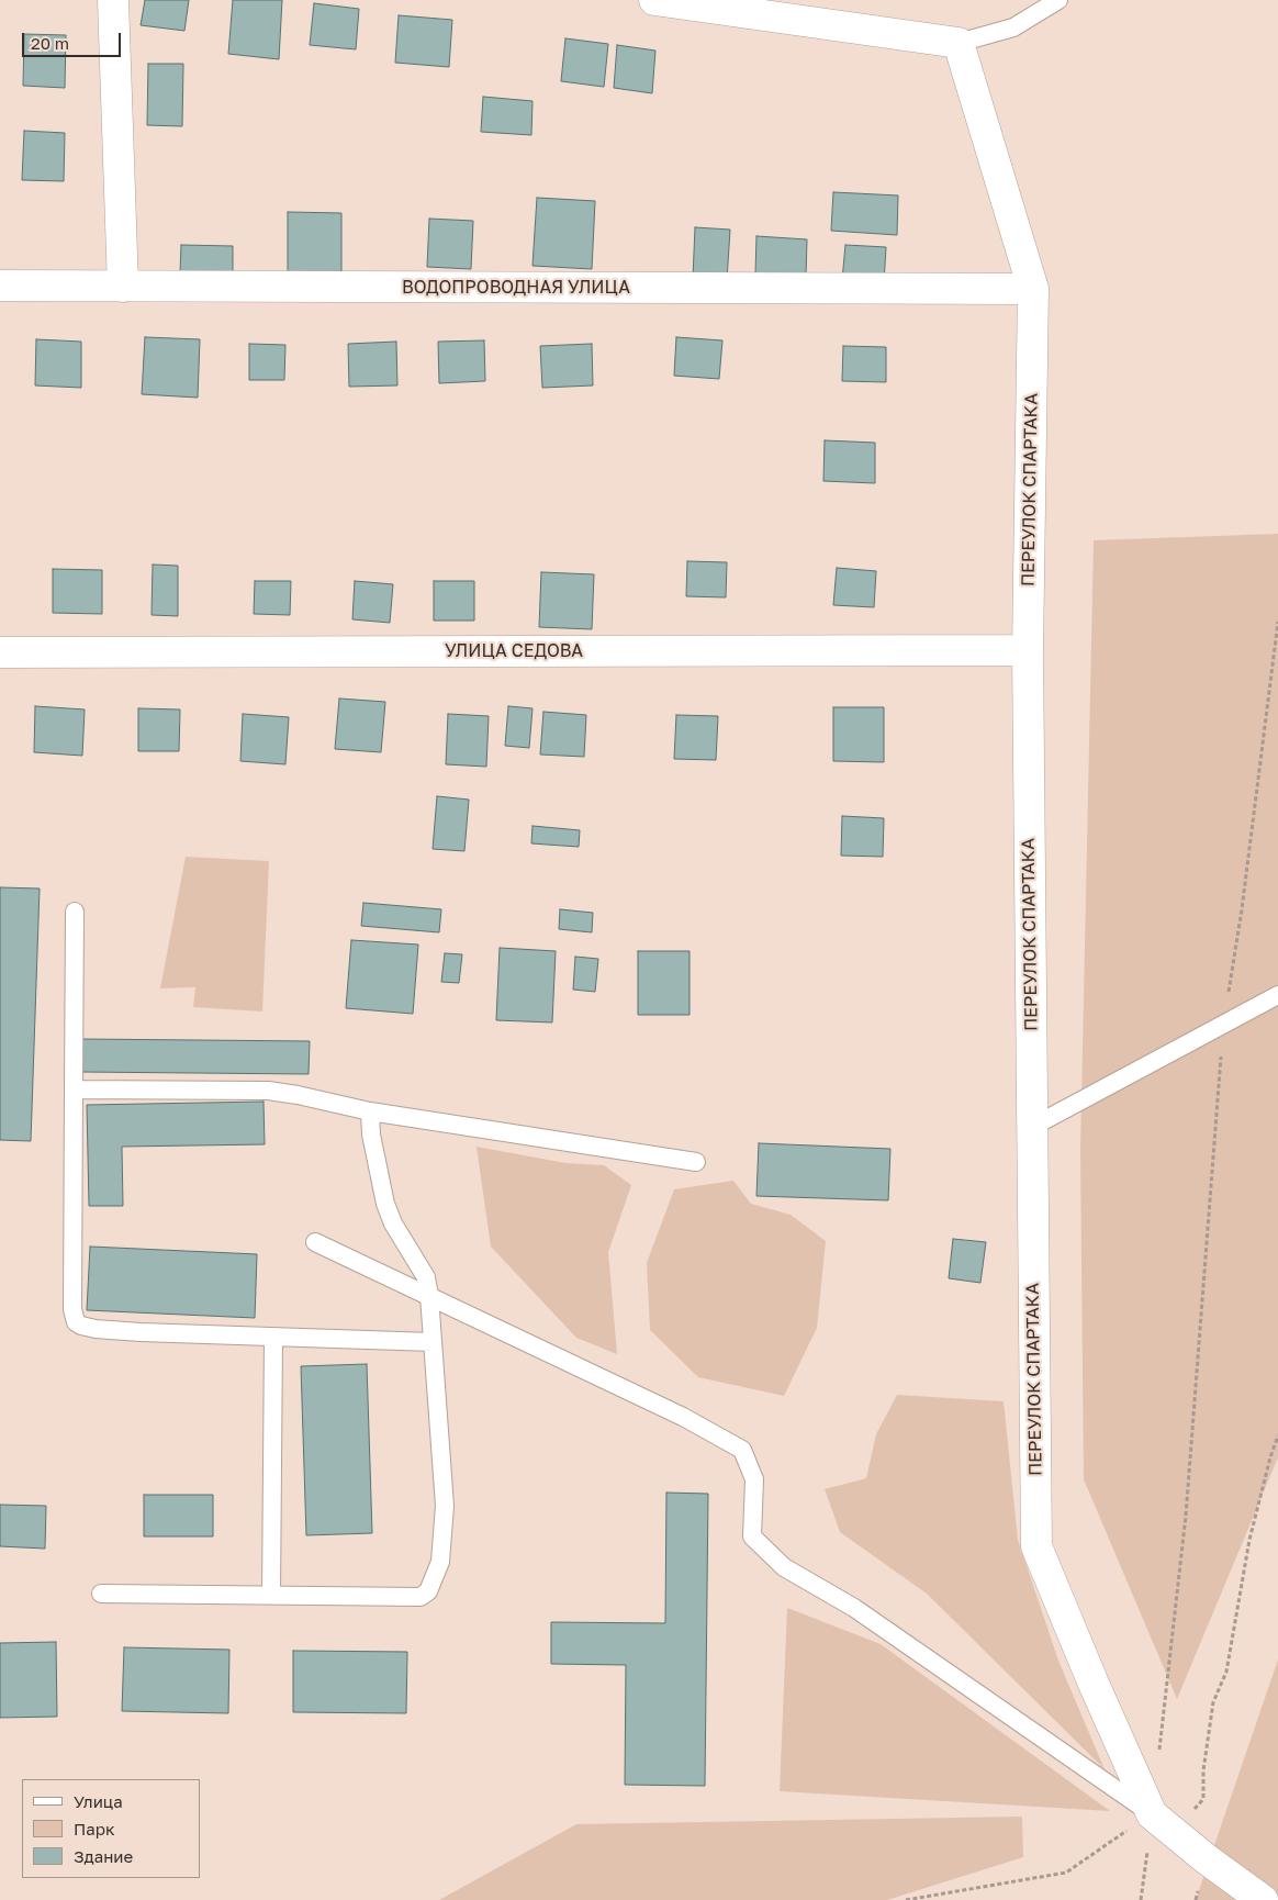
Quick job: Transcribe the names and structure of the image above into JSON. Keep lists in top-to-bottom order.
{
  "streets": {
    "street": ["ВОДОПРОВОДНАЯ УЛИЦА", "ПЕРЕУЛОК СПАРТАКА", "УЛИЦА СЕДОВА"]
  },
  "crossings": [
    ["ВОДОПРОВОДНАЯ УЛИЦА", "ПЕРЕУЛОК СПАРТАКА"],
    ["ПЕРЕУЛОК СПАРТАКА", "УЛИЦА СЕДОВА"]
  ],
  "legend": ["Улица", "Парк", "Здание"],
  "scale_bar": "20 m"
}
